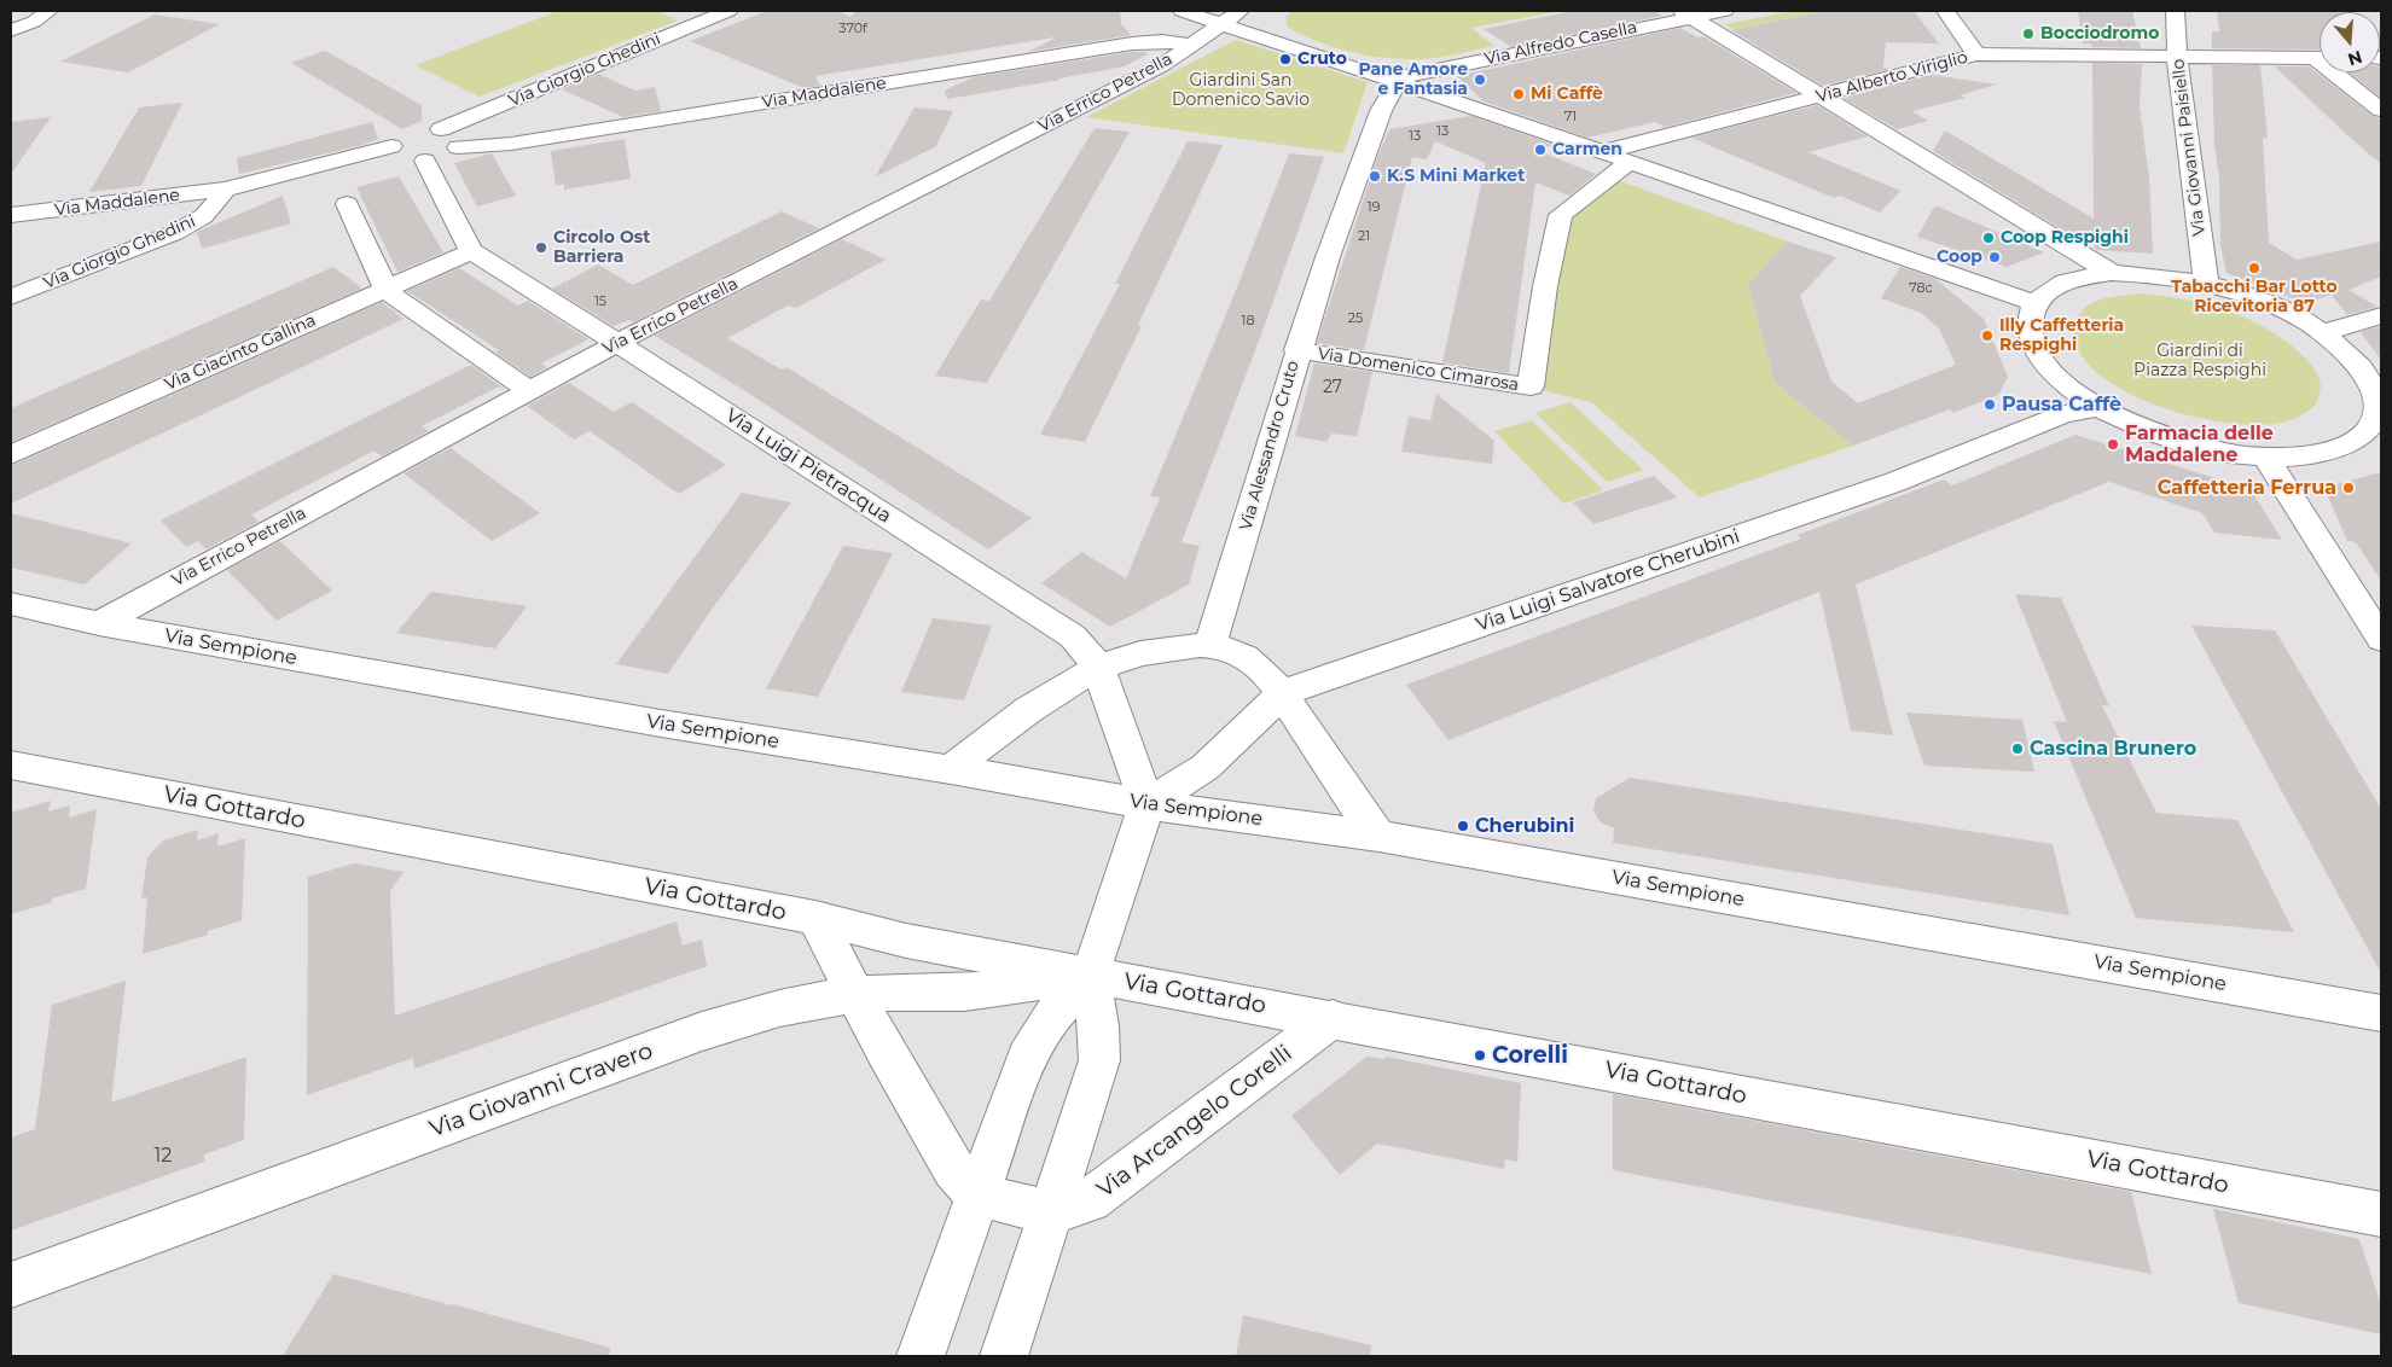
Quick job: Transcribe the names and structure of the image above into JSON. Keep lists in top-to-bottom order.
{
  "streets": {
    "street": [
      "Via Alfredo Casella",
      "Via Giorgio Ghedini",
      "Via Alberto Viriglio",
      "Via Maddalene",
      "Via Errico Petrella",
      "Via Giovanni Paisiello",
      "Via Giacinto Gallina",
      "Via Domenico Cimarosa",
      "Via Alessandro Cruto",
      "Via Luigi Pietracqua",
      "Via Luigi Salvatore Cherubini",
      "Via Sempione",
      "Via Gottardo",
      "Via Giovanni Cravero",
      "Via Arcangelo Corelli"
    ]
  },
  "crossings": [
    ["Via Alfredo Casella", "Via Alessandro Cruto"],
    ["Via Giorgio Ghedini", "Via Maddalene"],
    ["Via Alberto Viriglio", "Via Giovanni Paisiello"],
    ["Via Maddalene", "Via Errico Petrella"],
    ["Via Errico Petrella", "Via Luigi Pietracqua"],
    ["Via Errico Petrella", "Via Sempione"],
    ["Via Giacinto Gallina", "Via Luigi Pietracqua"],
    ["Via Domenico Cimarosa", "Via Alessandro Cruto"],
    ["Via Luigi Pietracqua", "Via Luigi Salvatore Cherubini"],
    ["Via Luigi Pietracqua", "Via Sempione"],
    ["Via Luigi Salvatore Cherubini", "Via Sempione"],
    ["Via Gottardo", "Via Giovanni Cravero"],
    ["Via Gottardo", "Via Arcangelo Corelli"]
  ],
  "parks": ["Giardini San Domenico Savio", "Giardini di Piazza Respighi"],
  "places": [
    "Bocciodromo",
    "Cruto",
    "Pane Amore e Fantasia",
    "Mi Caffè",
    "Carmen",
    "K.S Mini Market",
    "Coop Respighi",
    "Circolo Ost Barriera",
    "Coop",
    "Tabacchi Bar Lotto Ricevitoria 87",
    "Illy Caffetteria Respighi",
    "Pausa Caffè",
    "Farmacia delle Maddalene",
    "Caffetteria Ferrua",
    "Cascina Brunero",
    "Cherubini",
    "Corelli"
  ],
  "house_numbers": [
    "370f",
    "71",
    "13",
    "13",
    "19",
    "21",
    "78c",
    "15",
    "25",
    "18",
    "27",
    "12"
  ],
  "north": "bottom"
}
